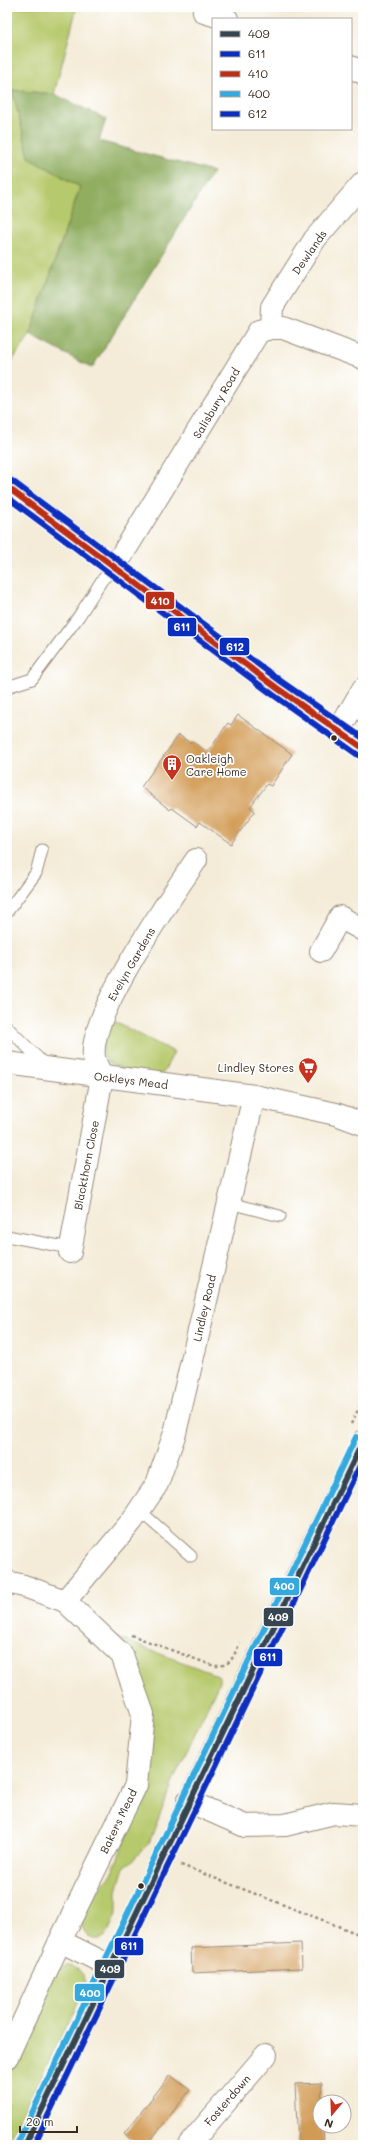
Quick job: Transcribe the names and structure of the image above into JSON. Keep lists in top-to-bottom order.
{
  "streets": {
    "street": [
      "Dewlands",
      "Salisbury Road",
      "Evelyn Gardens",
      "Ockleys Mead",
      "Blackthorn Close",
      "Lindley Road",
      "Bakers Mead",
      "Fosterdown"
    ]
  },
  "crossings": [
    ["Dewlands", "Salisbury Road"],
    ["Evelyn Gardens", "Ockleys Mead"],
    ["Evelyn Gardens", "Blackthorn Close"],
    ["Ockleys Mead", "Blackthorn Close"],
    ["Ockleys Mead", "Lindley Road"],
    ["Lindley Road", "Bakers Mead"]
  ],
  "places": {
    "building": ["Oakleigh Care Home"],
    "supermarket": ["Lindley Stores"]
  },
  "lines": [
    "transit line 612",
    "transit line 410",
    "transit line 611",
    "transit line 400",
    "transit line 409"
  ],
  "legend": [
    "409",
    "611",
    "410",
    "400",
    "612"
  ],
  "scale_bar": "20 m",
  "north": "bottom"
}
